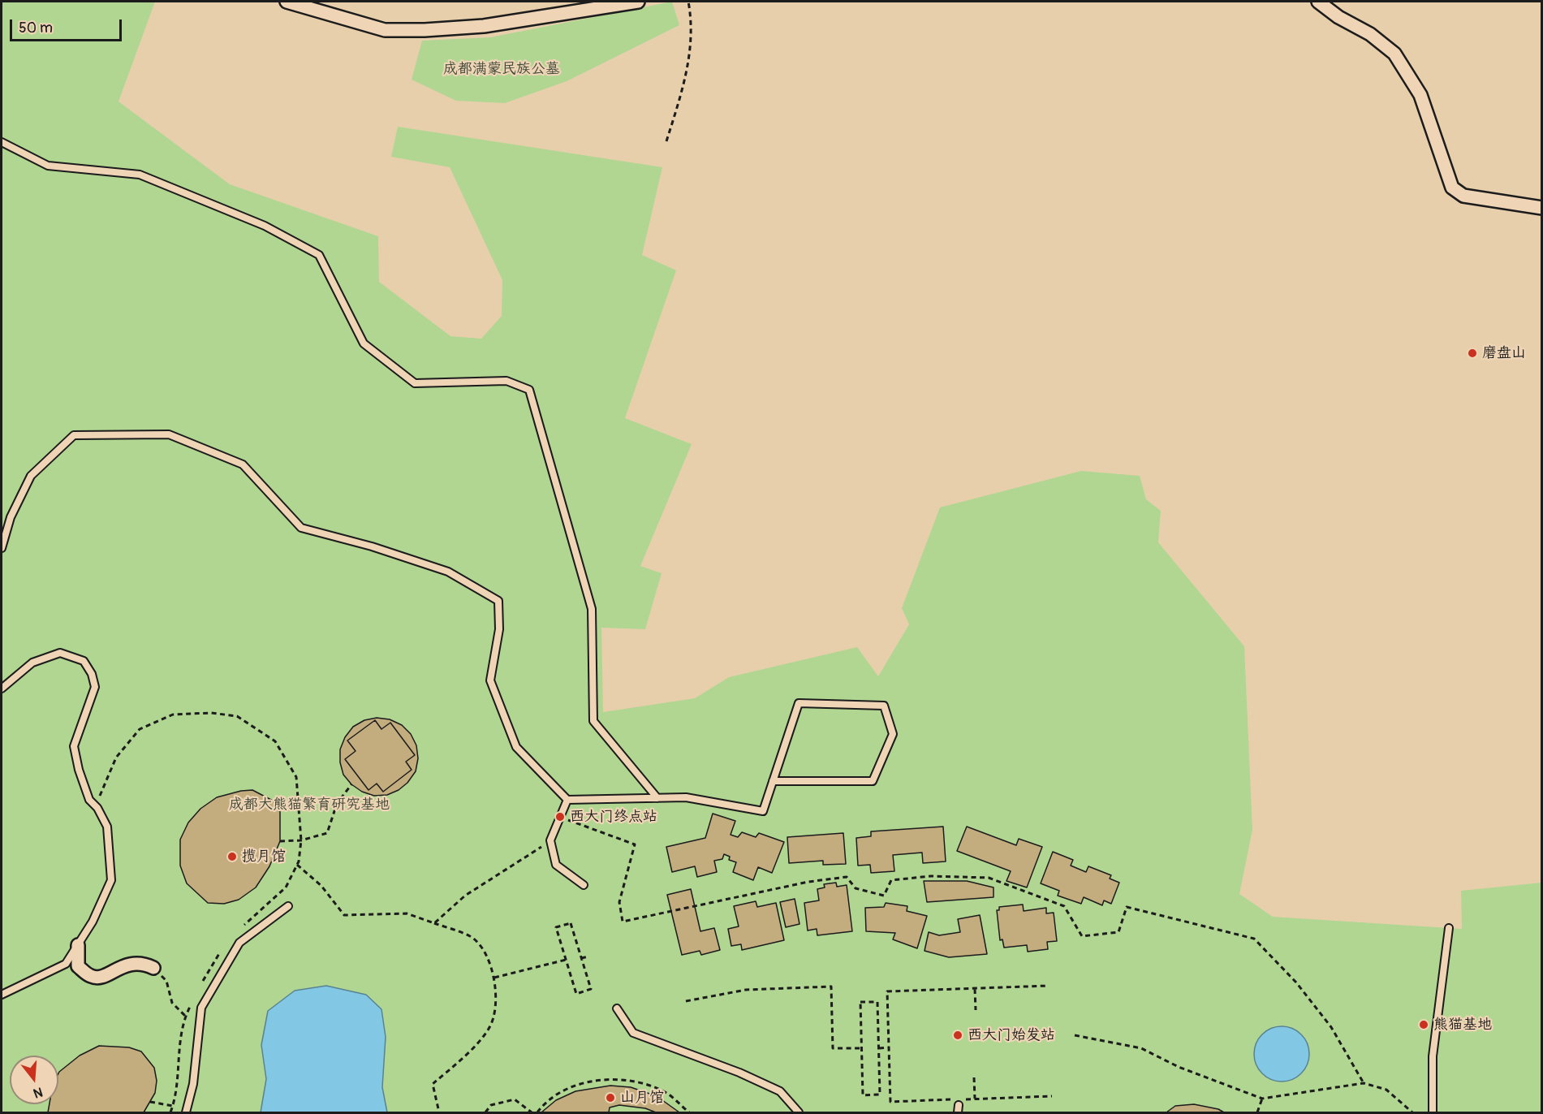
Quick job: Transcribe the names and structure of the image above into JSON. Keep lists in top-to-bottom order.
{
  "parks": ["成都满蒙民族公墓", "成都大熊猫繁育研究基地"],
  "places": [
    "磨盘山",
    "西大门终点站",
    "揽月馆",
    "熊猫基地",
    "西大门始发站",
    "山月馆"
  ],
  "scale_bar": "50 m",
  "north": "bottom"
}
